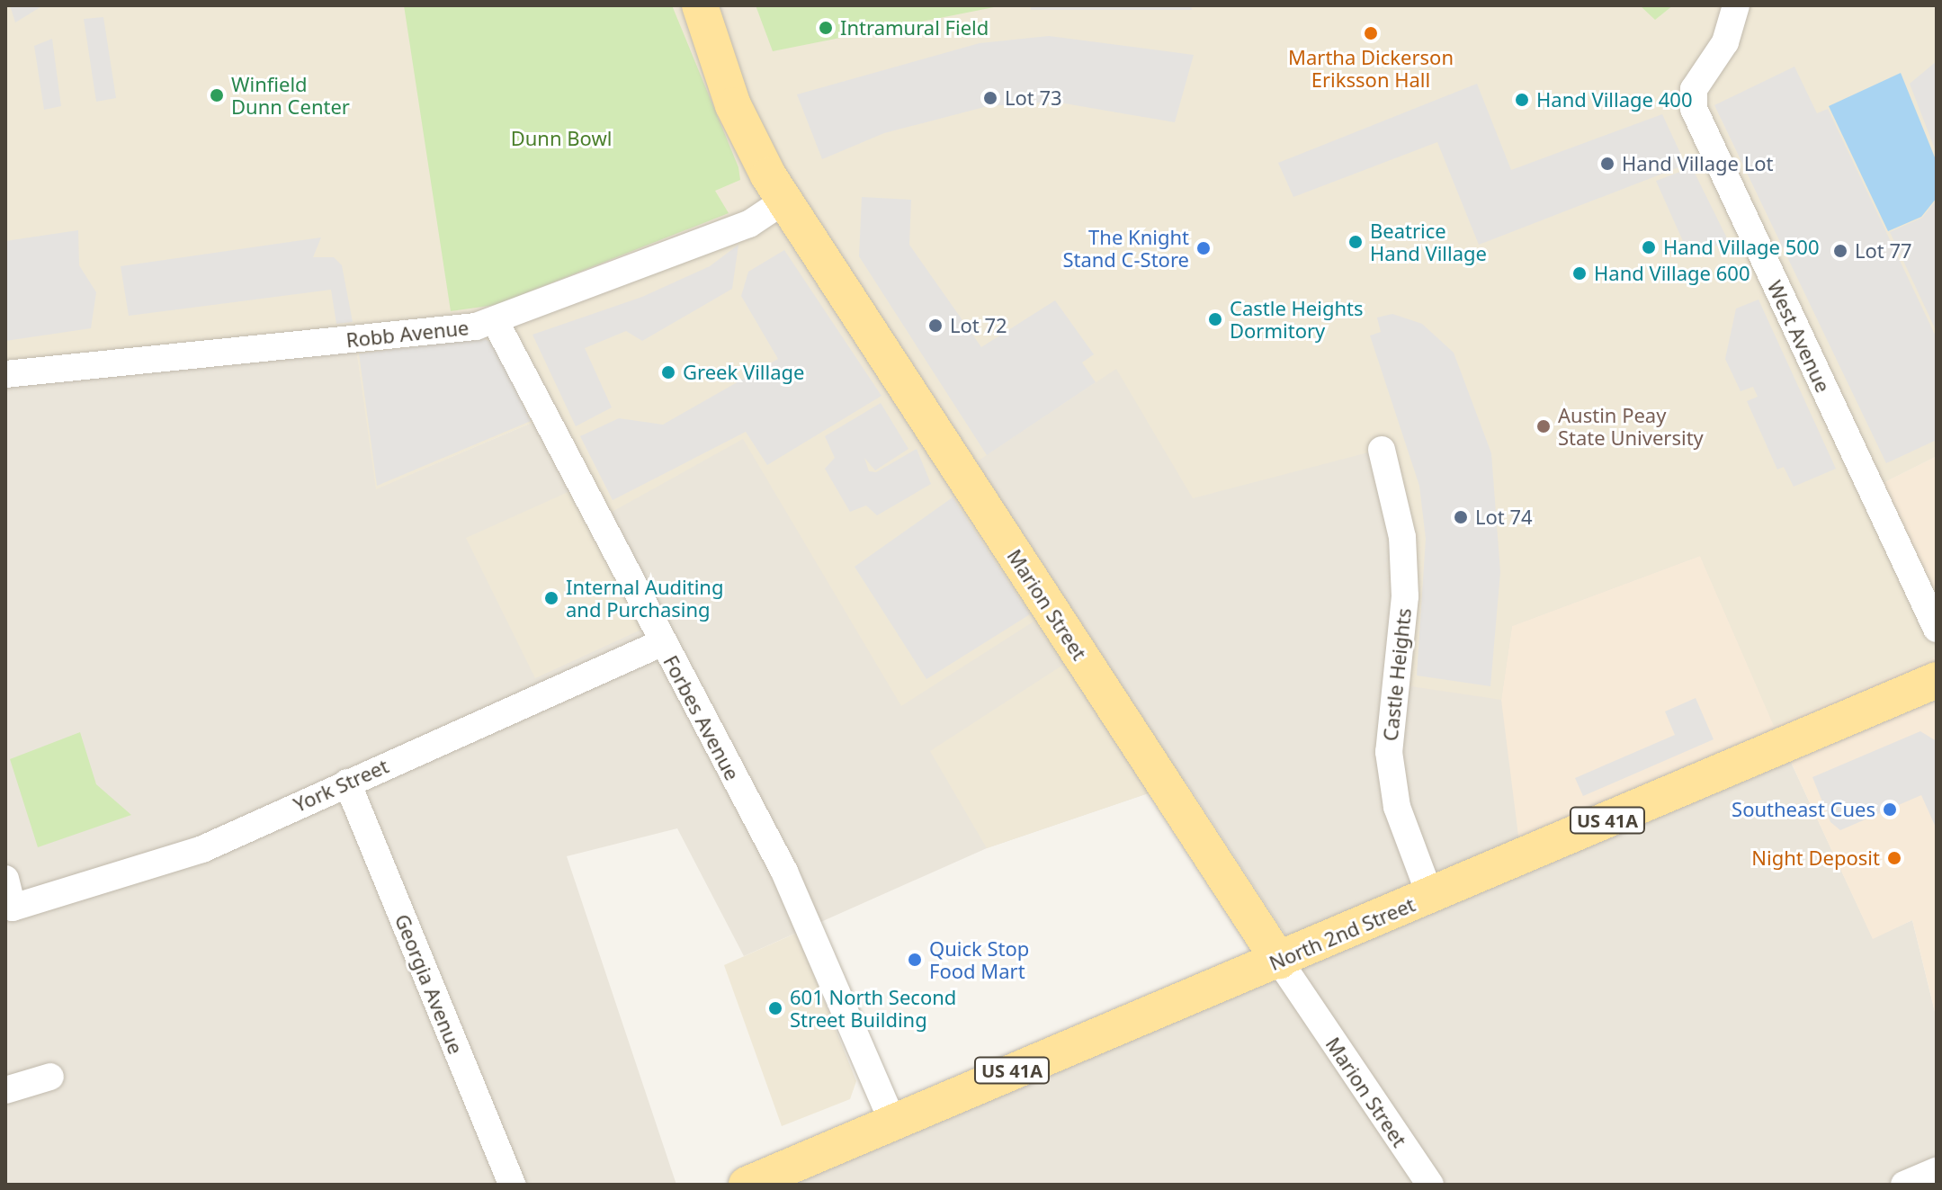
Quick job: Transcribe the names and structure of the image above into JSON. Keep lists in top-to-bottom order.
{
  "streets": {
    "main road": ["Marion Street", "US 41A", "North 2nd Street"],
    "street": [
      "Robb Avenue",
      "West Avenue",
      "Castle Heights",
      "Forbes Avenue",
      "York Street",
      "Georgia Avenue"
    ]
  },
  "crossings": [
    ["Robb Avenue", "Marion Street"],
    ["Robb Avenue", "Forbes Avenue"],
    ["Marion Street", "North 2nd Street"],
    ["Castle Heights", "North 2nd Street"],
    ["Forbes Avenue", "York Street"],
    ["Forbes Avenue", "North 2nd Street"],
    ["York Street", "Georgia Avenue"]
  ],
  "parks": ["Dunn Bowl"],
  "places": [
    "Intramural Field",
    "Martha Dickerson Eriksson Hall",
    "Winfield Dunn Center",
    "Lot 73",
    "Hand Village 400",
    "Hand Village Lot",
    "Beatrice Hand Village",
    "Hand Village 500",
    "The Knight Stand C-Store",
    "Lot 77",
    "Hand Village 600",
    "Castle Heights Dormitory",
    "Lot 72",
    "Greek Village",
    "Austin Peay State University",
    "Lot 74",
    "Internal Auditing and Purchasing",
    "Southeast Cues",
    "Night Deposit",
    "Quick Stop Food Mart",
    "601 North Second Street Building"
  ]
}
